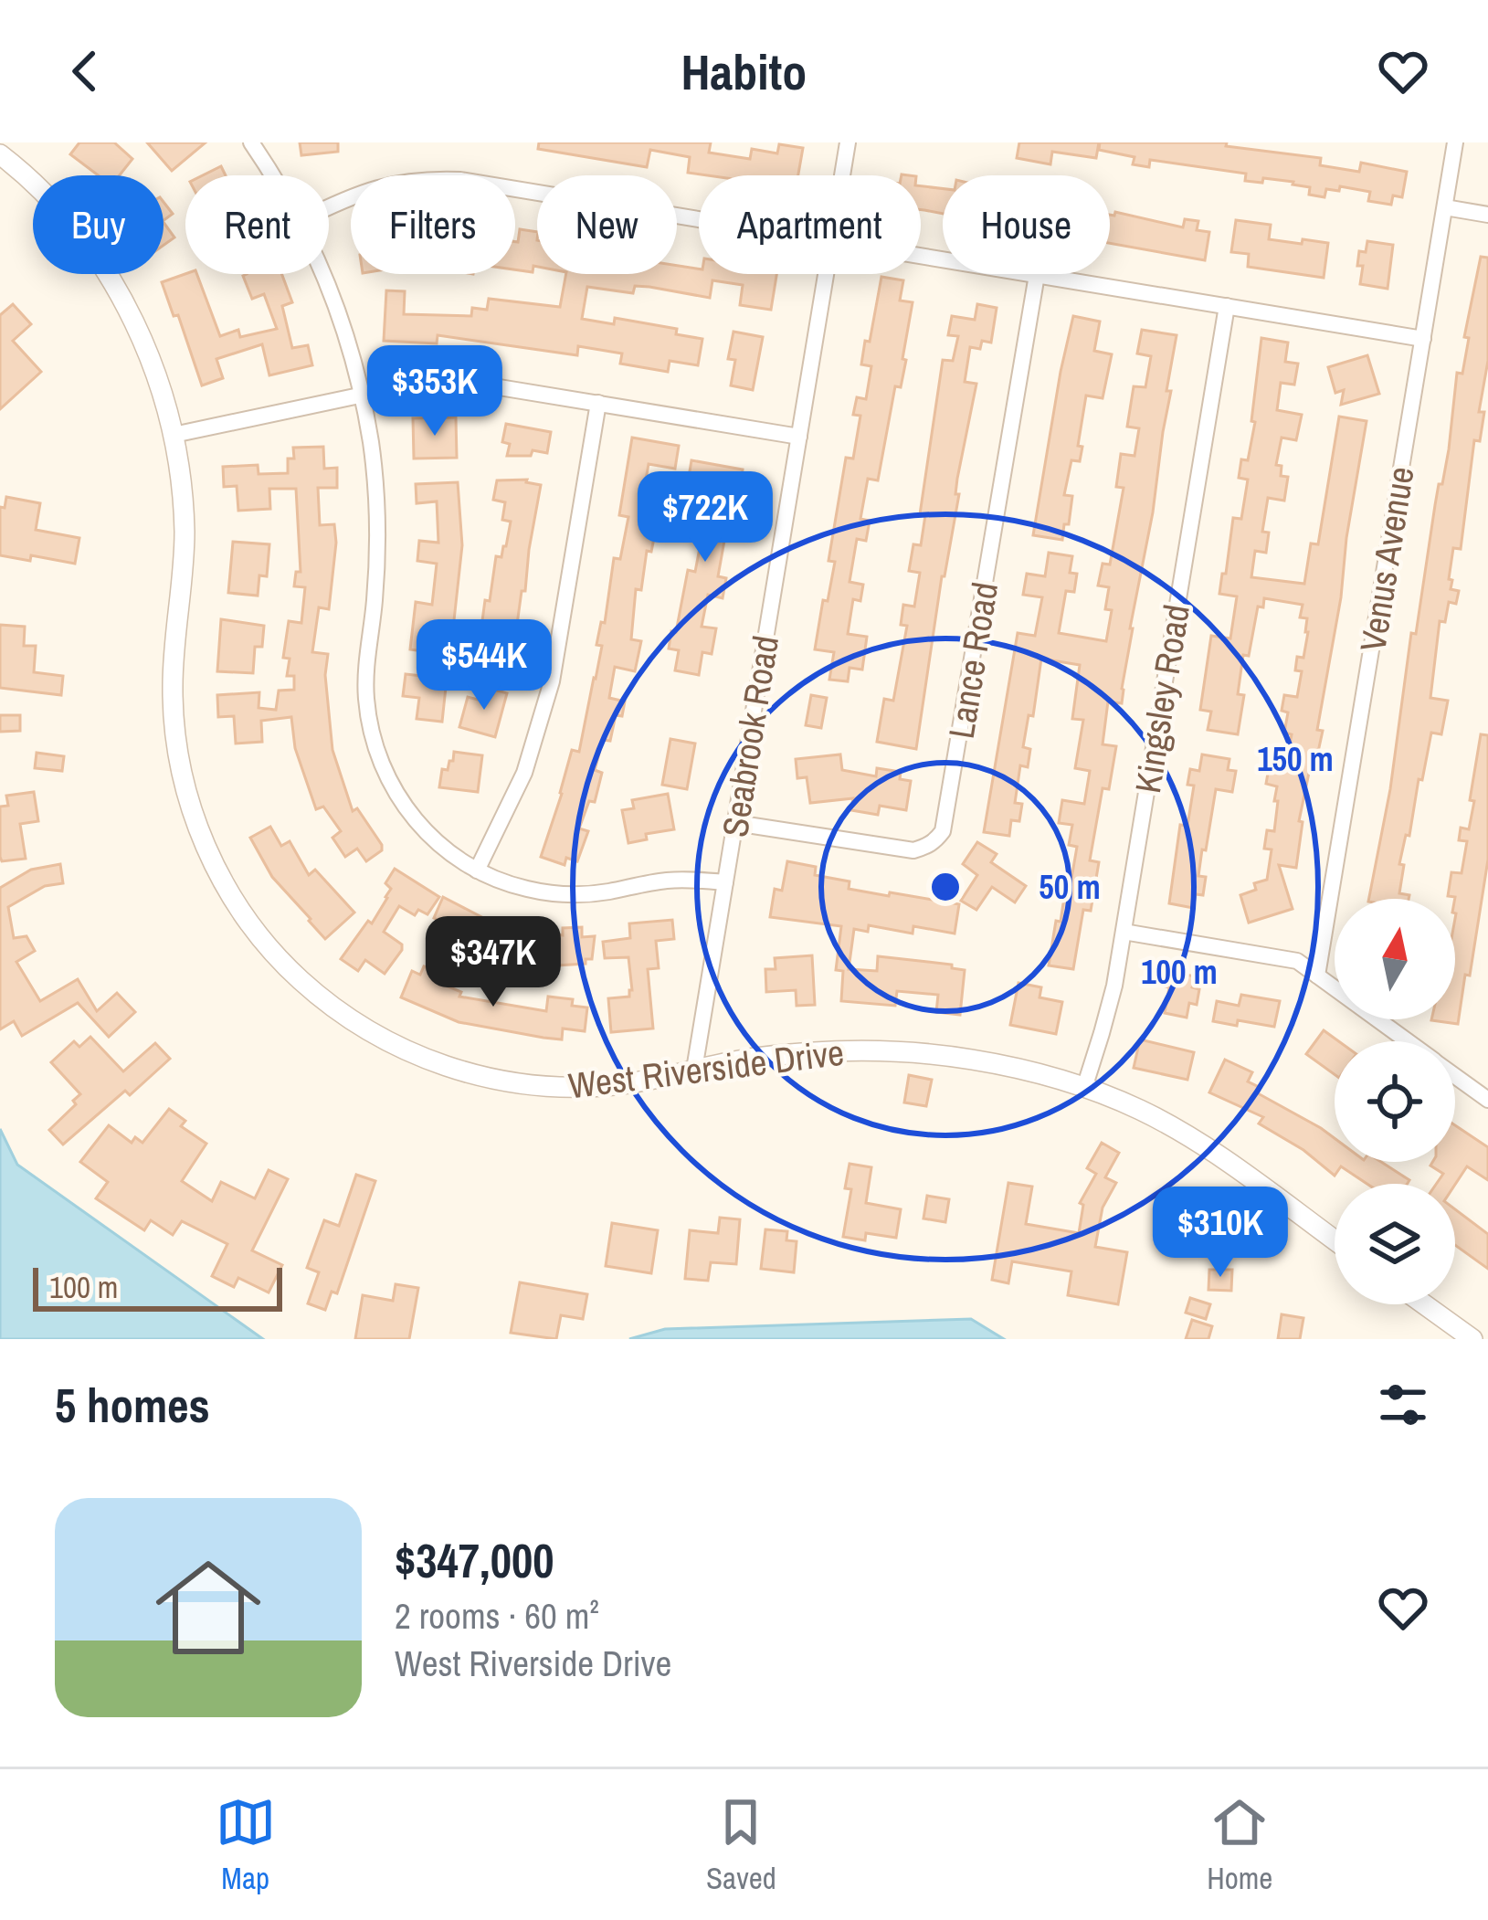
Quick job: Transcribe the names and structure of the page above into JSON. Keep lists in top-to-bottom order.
{
  "streets": {
    "street": [
      "Venus Avenue",
      "Lance Road",
      "Kingsley Road",
      "Seabrook Road",
      "West Riverside Drive"
    ]
  },
  "crossings": [
    ["Lance Road", "Seabrook Road"],
    ["Kingsley Road", "West Riverside Drive"],
    ["Seabrook Road", "West Riverside Drive"]
  ],
  "scale_bar": "100 m",
  "north": "top",
  "page": {
    "header": "Habito",
    "chip": [
      "Buy",
      "Rent",
      "Filters",
      "New",
      "Apartment",
      "House"
    ],
    "price": [
      "$353K",
      "$722K",
      "$544K",
      "$347K",
      "$310K"
    ],
    "scale": "100 m",
    "heading": "5 homes",
    "list": [
      {
        "name": "$347,000",
        "note": "2 rooms · 60 m² · West Riverside Drive"
      }
    ],
    "tabs": ["Map", "Saved", "Home"]
  },
  "rings": ["150 m", "50 m", "100 m"]
}
